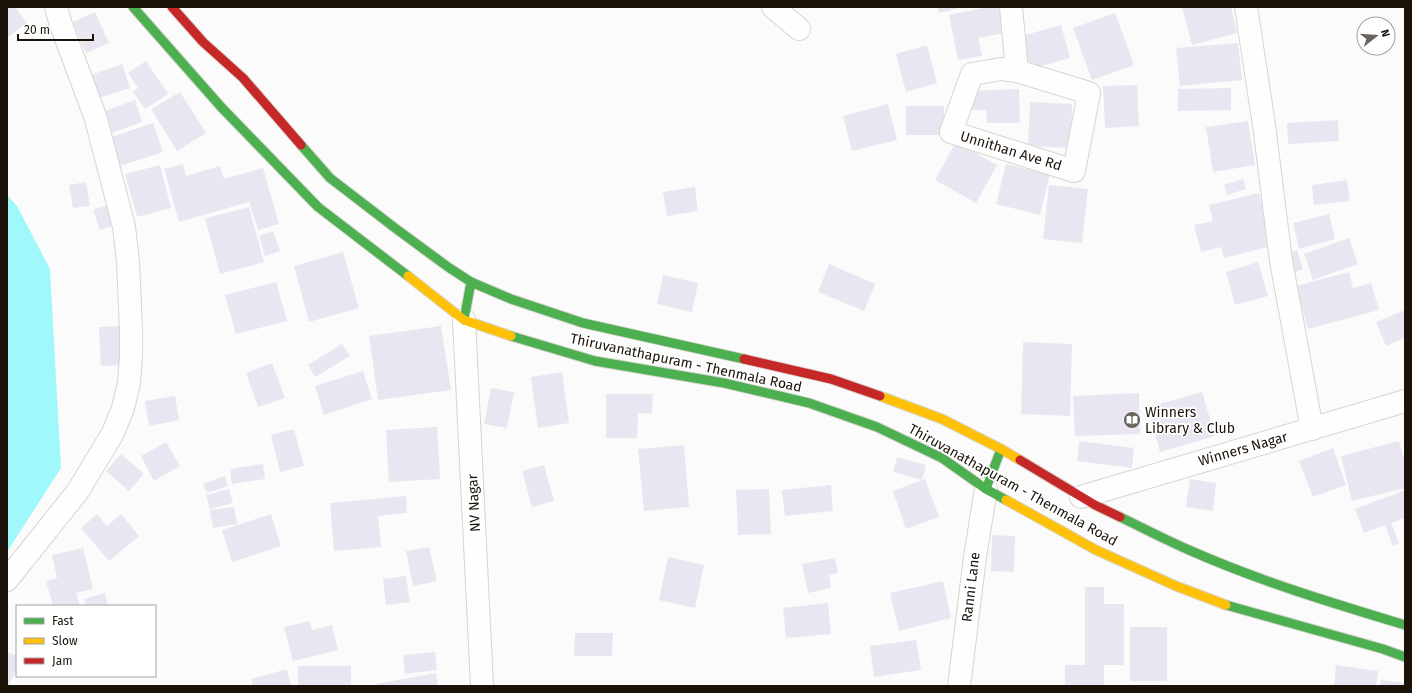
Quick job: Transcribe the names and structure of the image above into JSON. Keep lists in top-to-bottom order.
{
  "streets": {
    "main road": ["Thiruvanathapuram - Thenmala Road"],
    "street": [
      "Unnithan Ave Rd",
      "Winners Nagar",
      "NV Nagar",
      "Ranni Lane"
    ]
  },
  "crossings": [
    ["Thiruvanathapuram - Thenmala Road", "Winners Nagar"],
    ["Thiruvanathapuram - Thenmala Road", "NV Nagar"],
    ["Thiruvanathapuram - Thenmala Road", "Ranni Lane"]
  ],
  "places": {
    "library": ["Winners Library & Club"]
  },
  "legend": ["Fast", "Slow", "Jam"],
  "scale_bar": "20 m",
  "north": "right"
}
